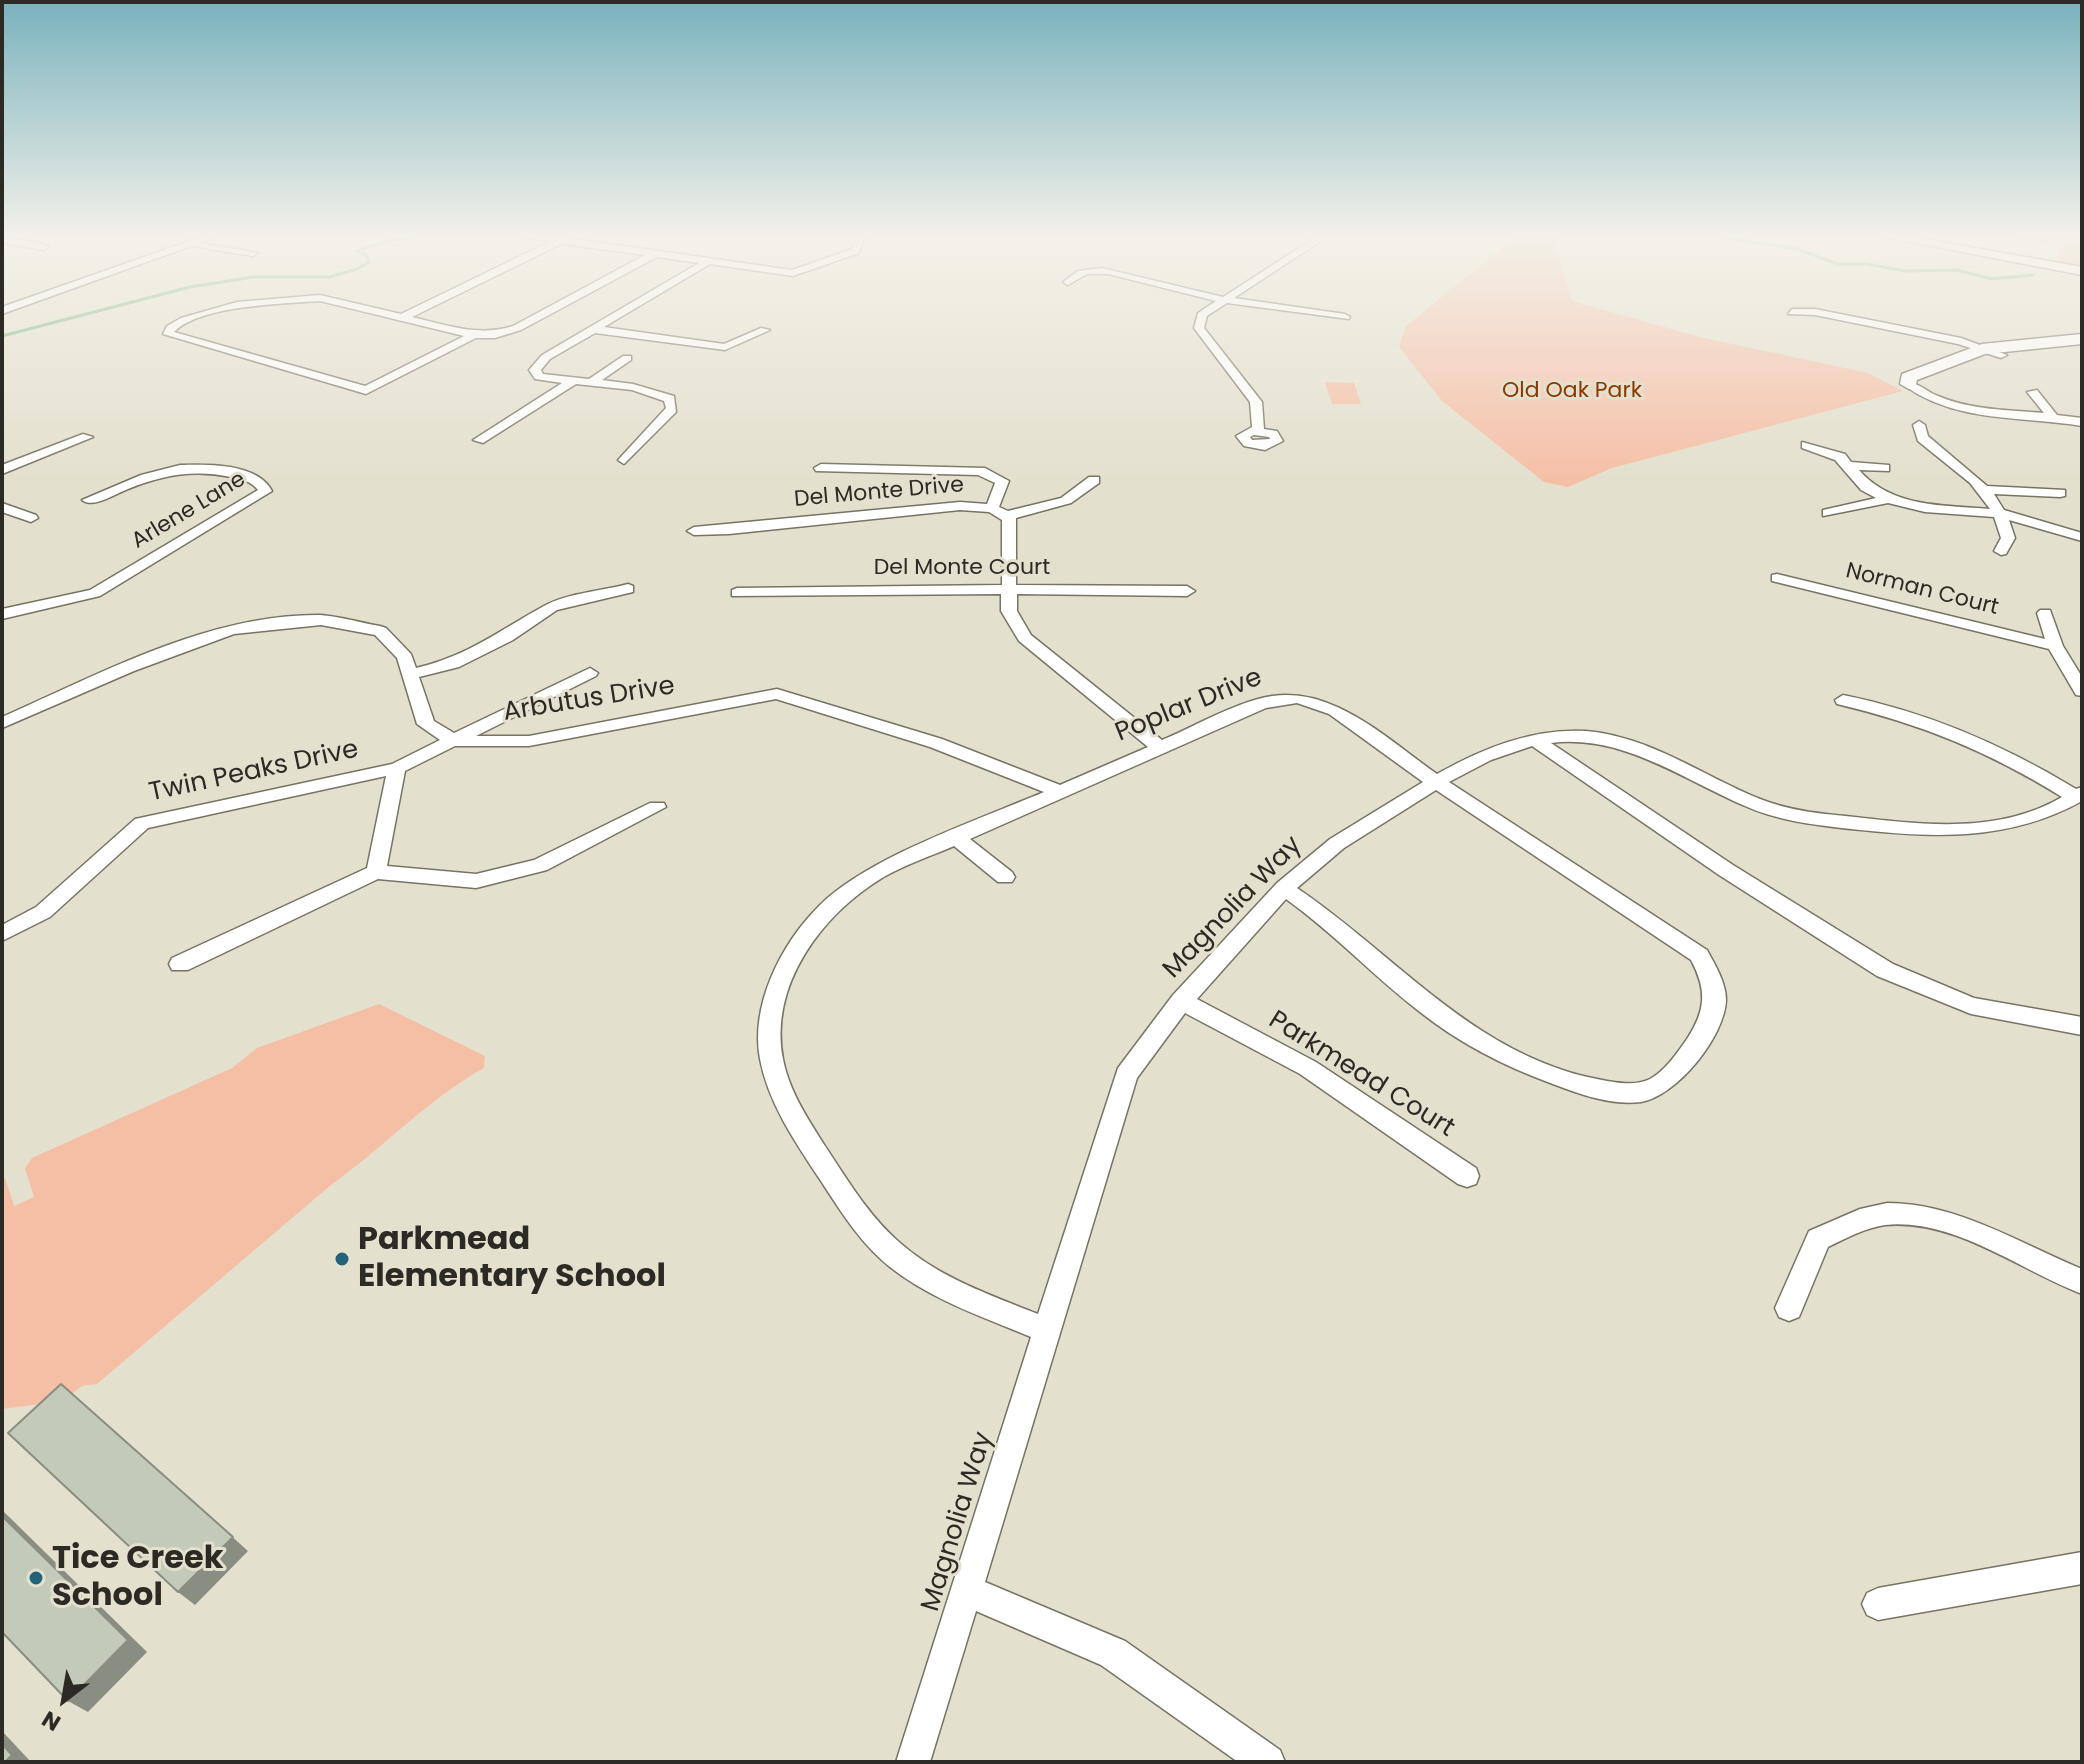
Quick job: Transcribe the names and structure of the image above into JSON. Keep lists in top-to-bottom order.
{
  "streets": {
    "street": [
      "Del Monte Drive",
      "Arlene Lane",
      "Del Monte Court",
      "Norman Court",
      "Arbutus Drive",
      "Poplar Drive",
      "Twin Peaks Drive",
      "Magnolia Way",
      "Parkmead Court"
    ]
  },
  "crossings": [
    ["Arbutus Drive", "Poplar Drive"],
    ["Arbutus Drive", "Twin Peaks Drive"],
    ["Poplar Drive", "Magnolia Way"],
    ["Magnolia Way", "Parkmead Court"]
  ],
  "parks": ["Old Oak Park"],
  "places": ["Parkmead Elementary School", "Tice Creek School"],
  "north": "bottom left"
}
